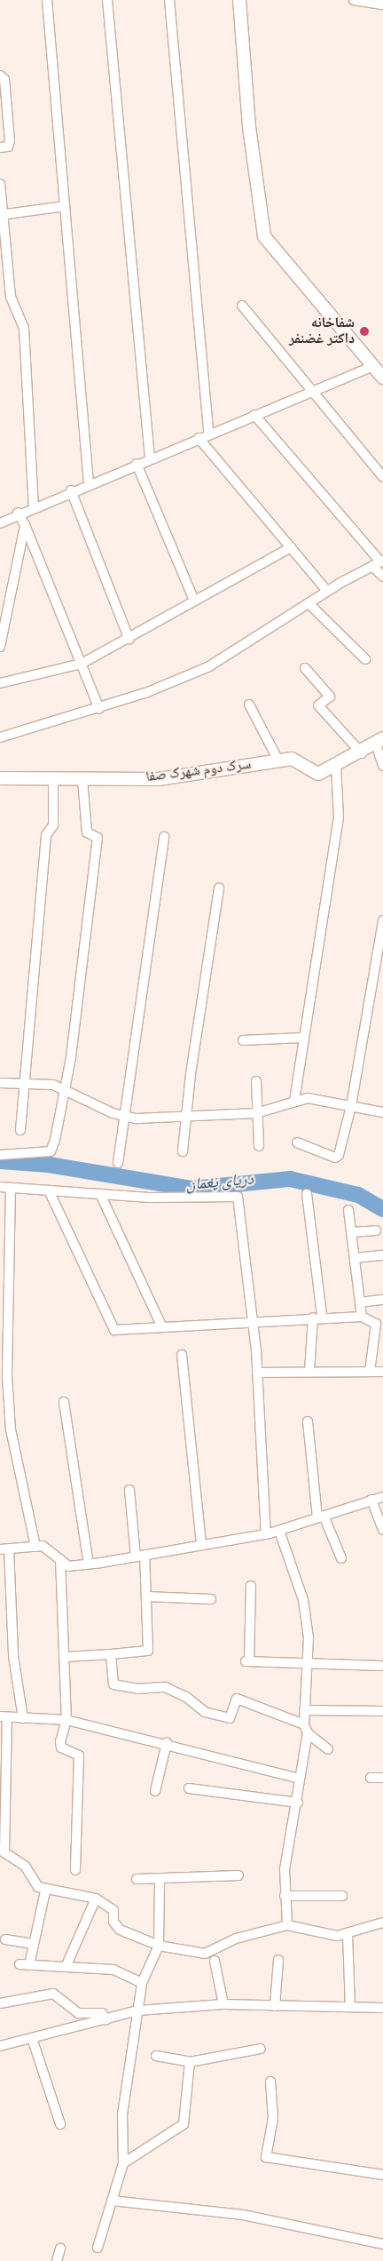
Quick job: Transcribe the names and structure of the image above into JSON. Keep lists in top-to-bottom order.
{
  "streets": {
    "street": ["سرک دوم شهرک صفا"]
  },
  "water": ["دریای پغمان"],
  "places": ["شفاخانه داکتر غضنفر"]
}
